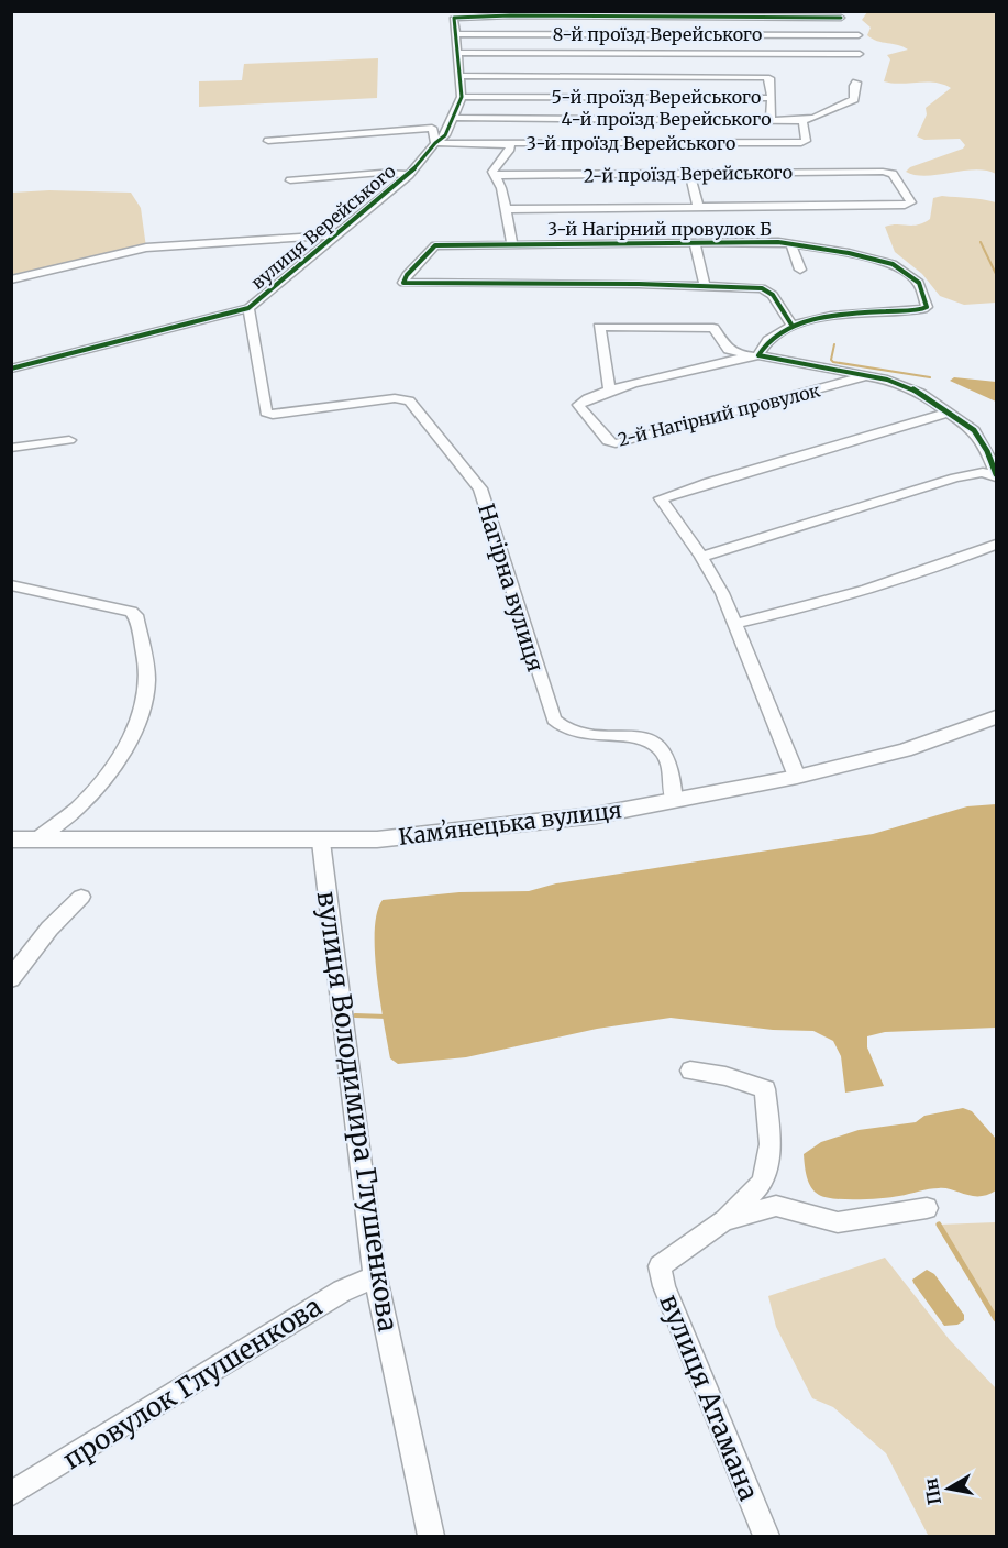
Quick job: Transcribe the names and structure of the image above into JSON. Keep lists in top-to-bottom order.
{
  "streets": {
    "main road": ["Камʼянецька вулиця"],
    "street": [
      "8-й проїзд Верейського",
      "5-й проїзд Верейського",
      "4-й проїзд Верейського",
      "3-й проїзд Верейського",
      "2-й проїзд Верейського",
      "вулиця Верейського",
      "3-й Нагірний провулок Б",
      "2-й Нагірний провулок",
      "Нагірна вулиця",
      "вулиця Володимира Глушенкова",
      "провулок Глушенкова",
      "вулиця Атамана"
    ]
  },
  "crossings": [
    ["8-й проїзд Верейського", "вулиця Верейського"],
    ["5-й проїзд Верейського", "вулиця Верейського"],
    ["4-й проїзд Верейського", "3-й проїзд Верейського"],
    ["4-й проїзд Верейського", "вулиця Верейського"],
    ["3-й проїзд Верейського", "вулиця Верейського"],
    ["вулиця Верейського", "Нагірна вулиця"],
    ["Нагірна вулиця", "Камʼянецька вулиця"],
    ["Камʼянецька вулиця", "вулиця Володимира Глушенкова"],
    ["вулиця Володимира Глушенкова", "провулок Глушенкова"]
  ],
  "north": "left"
}
